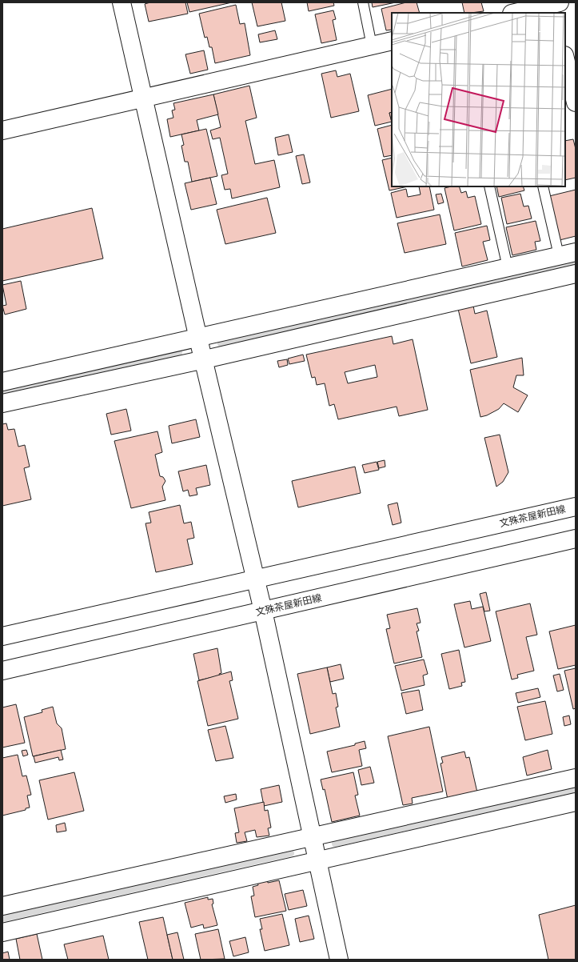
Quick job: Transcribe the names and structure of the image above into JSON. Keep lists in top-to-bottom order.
{
  "streets": {
    "street": ["文殊茶屋新田線"]
  }
}
